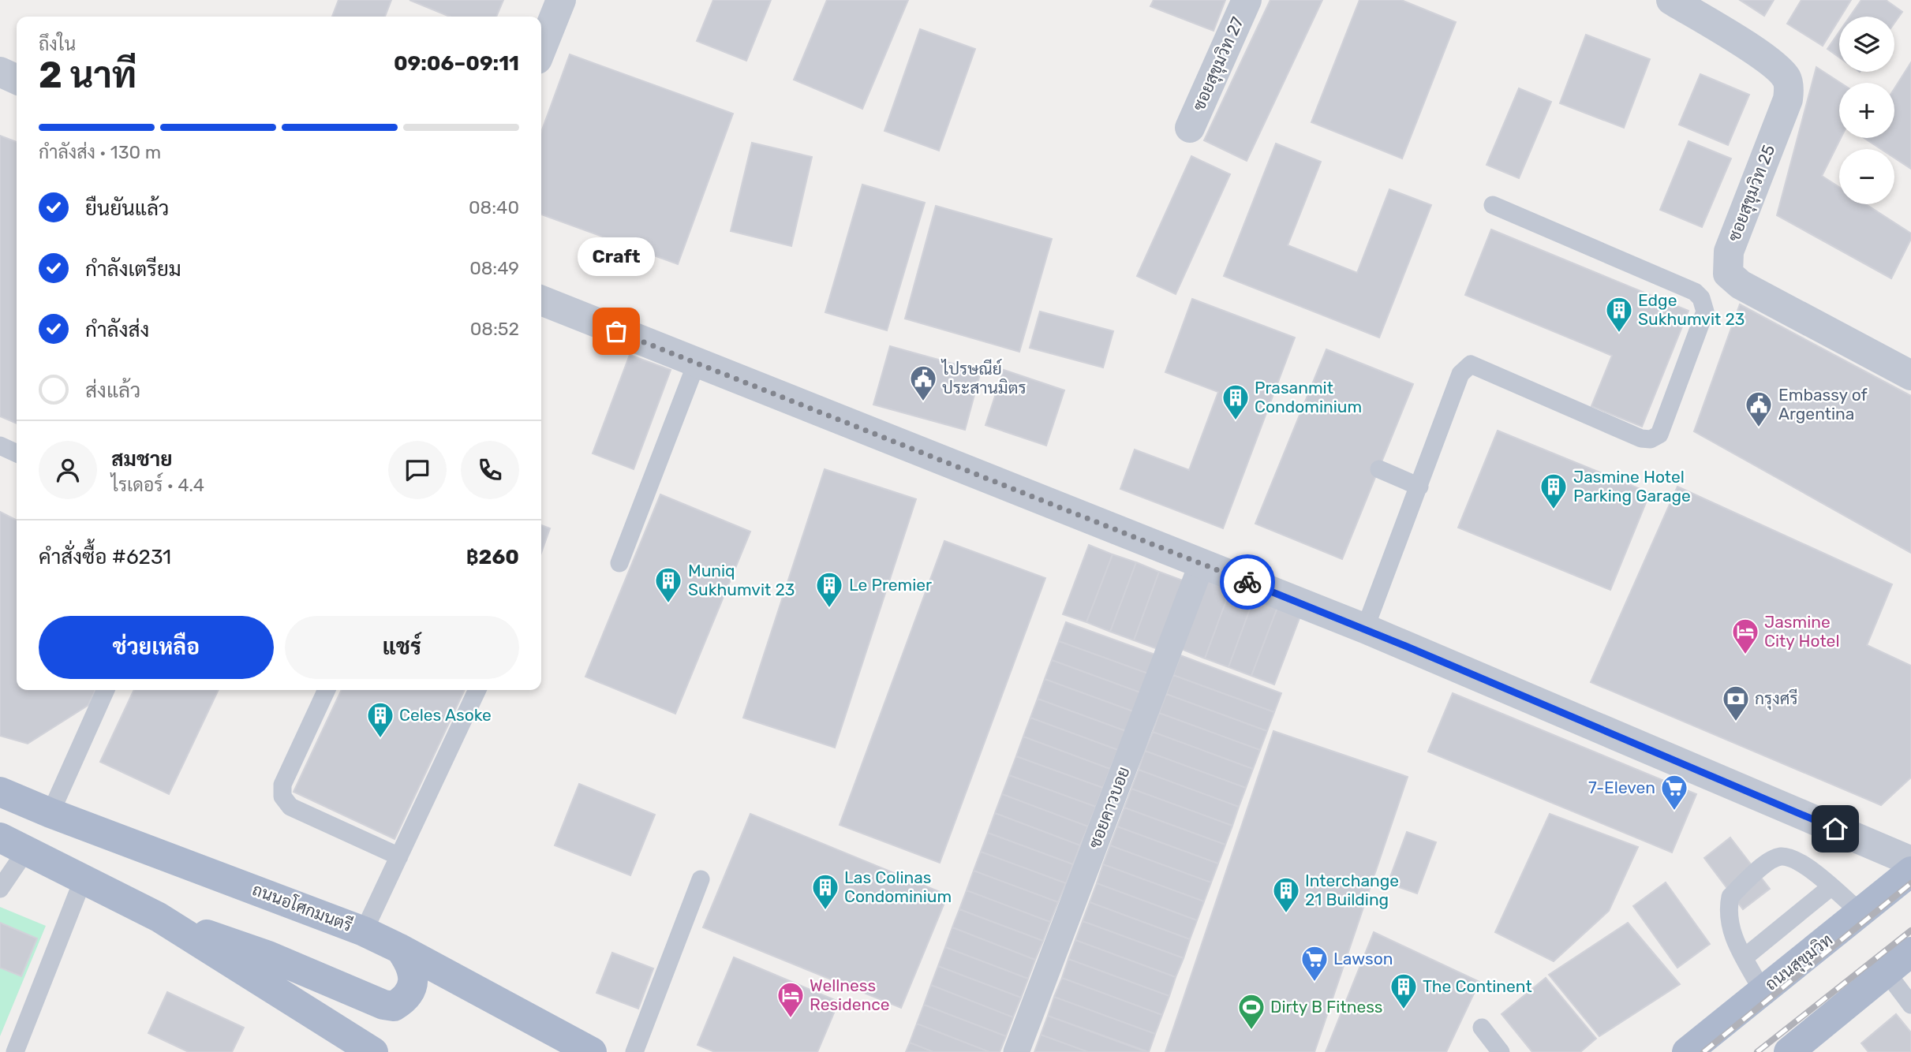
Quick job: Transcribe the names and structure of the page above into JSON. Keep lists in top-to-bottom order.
{
  "streets": {
    "main road": ["ถนนอโศกมนตรี", "ถนนสุขุมวิท"],
    "street": ["ซอยสุขุมวิท 27", "ซอยสุขุมวิท 25", "ซอยคาวบอย"]
  },
  "places": {
    "other": ["Craft"],
    "building": [
      "Edge Sukhumvit 23",
      "Prasanmit Condominium",
      "Jasmine Hotel Parking Garage",
      "Muniq Sukhumvit 23",
      "Le Premier",
      "Celes Asoke",
      "Las Colinas Condominium",
      "Interchange 21 Building",
      "The Continent"
    ],
    "public building": ["ไปรษณีย์ ประสานมิตร", "Embassy of Argentina"],
    "hotel": ["Jasmine City Hotel", "Wellness Residence"],
    "bank": ["กรุงศรี"],
    "supermarket": ["7-Eleven", "Lawson"],
    "sports": ["Dirty B Fitness"]
  },
  "page": {
    "map_buttons": ["+", "−"],
    "heading": ["2 นาที", "ถึงใน", "09:06–09:11"],
    "panel": [
      "สมชาย",
      "ไรเดอร์ · 4.4",
      "คำสั่งซื้อ #6231",
      "฿260"
    ],
    "bar": "กำลังส่ง · 130 m",
    "list": [
      ["ยืนยันแล้ว", "08:40"],
      ["กำลังเตรียม", "08:49"],
      ["กำลังส่ง", "08:52"],
      "ส่งแล้ว"
    ],
    "bubble": "Craft",
    "buttons": ["ช่วยเหลือ", "แชร์"]
  }
}
